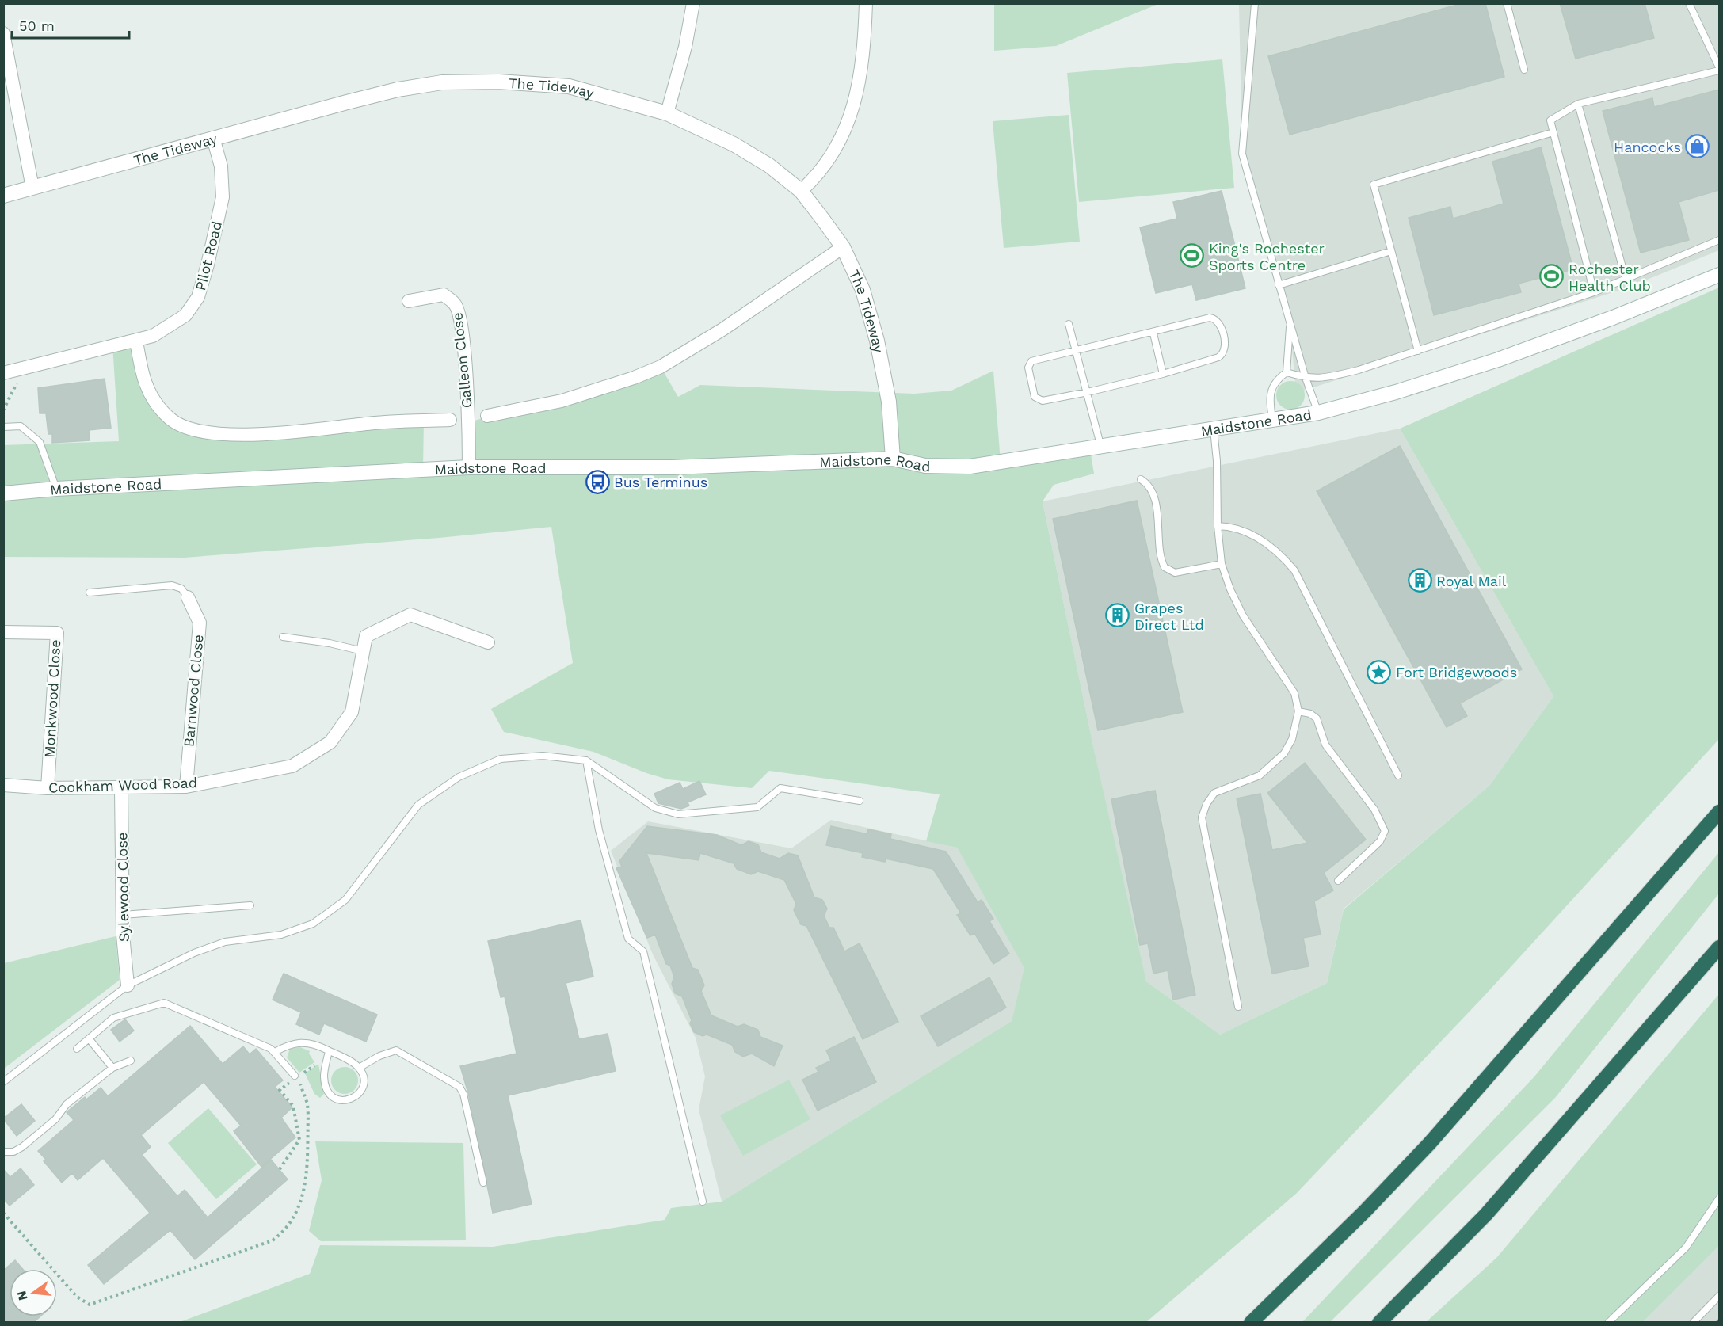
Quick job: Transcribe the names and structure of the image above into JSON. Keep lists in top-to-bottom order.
{
  "streets": {
    "main road": ["The Tideway", "Maidstone Road"],
    "street": [
      "Pilot Road",
      "Galleon Close",
      "Barnwood Close",
      "Monkwood Close",
      "Cookham Wood Road",
      "Sylewood Close"
    ]
  },
  "crossings": [
    ["The Tideway", "Pilot Road"],
    ["The Tideway", "Maidstone Road"],
    ["Galleon Close", "Maidstone Road"],
    ["Barnwood Close", "Cookham Wood Road"],
    ["Monkwood Close", "Cookham Wood Road"],
    ["Cookham Wood Road", "Sylewood Close"]
  ],
  "places": {
    "shop": ["Hancocks"],
    "sports": ["King's Rochester Sports Centre", "Rochester Health Club"],
    "bus stop": ["Bus Terminus"],
    "building": ["Royal Mail", "Grapes Direct Ltd"],
    "place": ["Fort Bridgewoods"]
  },
  "scale_bar": "50 m",
  "north": "left"
}
